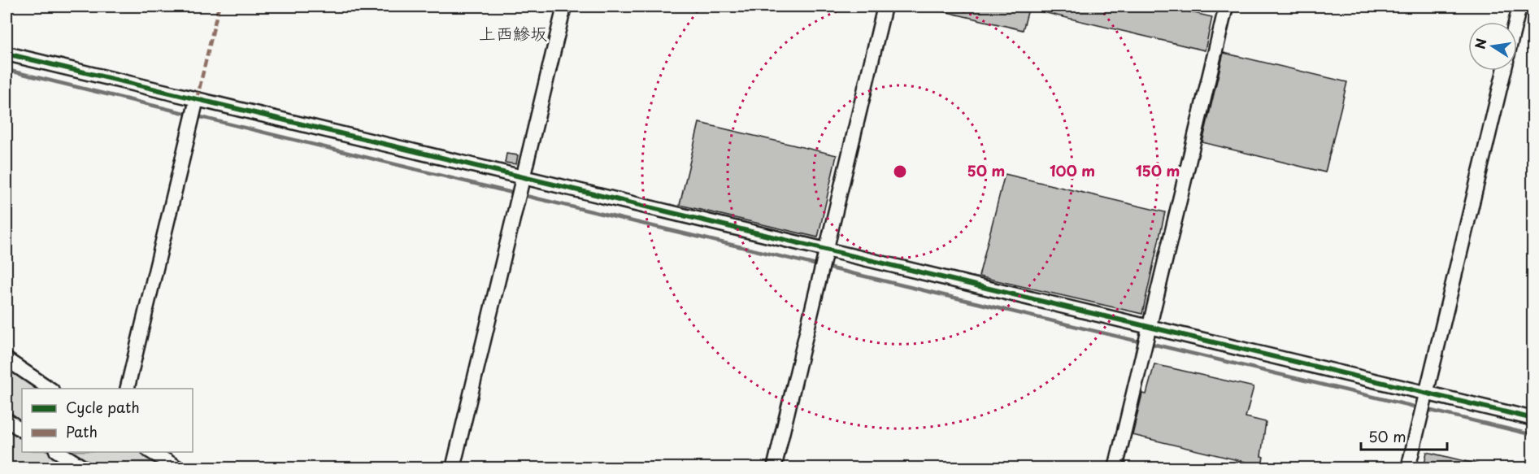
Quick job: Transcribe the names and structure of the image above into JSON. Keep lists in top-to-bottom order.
{
  "districts": ["上西鰺坂"],
  "legend": ["Cycle path", "Path"],
  "scale_bar": "50 m",
  "north": "left",
  "rings": ["50 m", "100 m", "150 m"]
}
